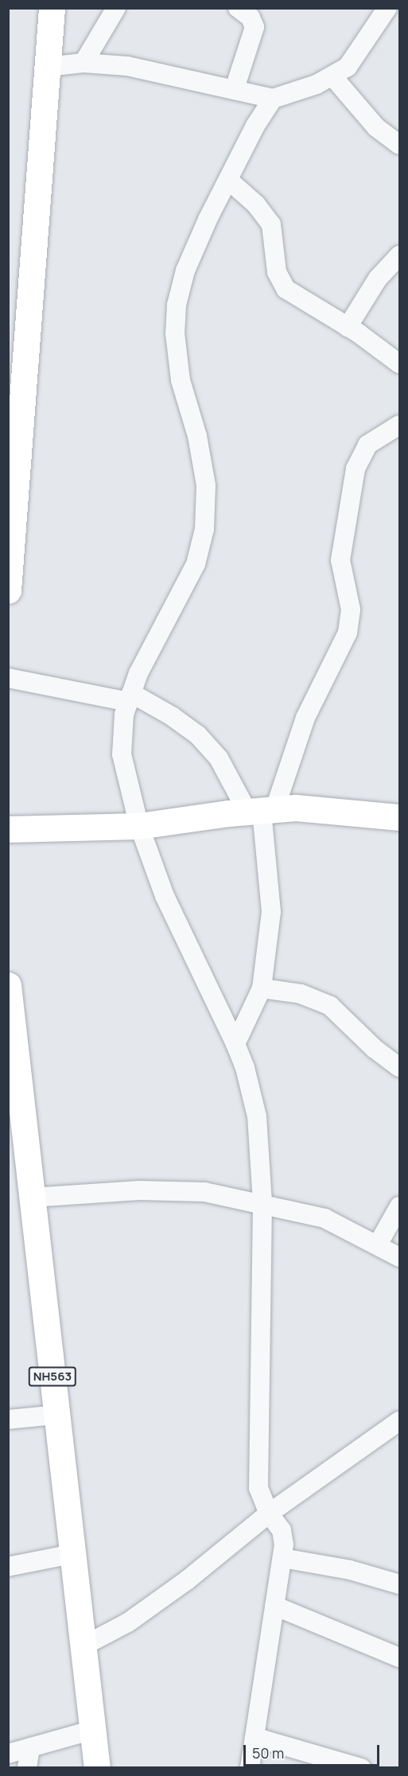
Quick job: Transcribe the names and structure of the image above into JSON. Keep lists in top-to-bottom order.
{
  "streets": {
    "main road": ["NH563"]
  },
  "scale_bar": "50 m"
}
